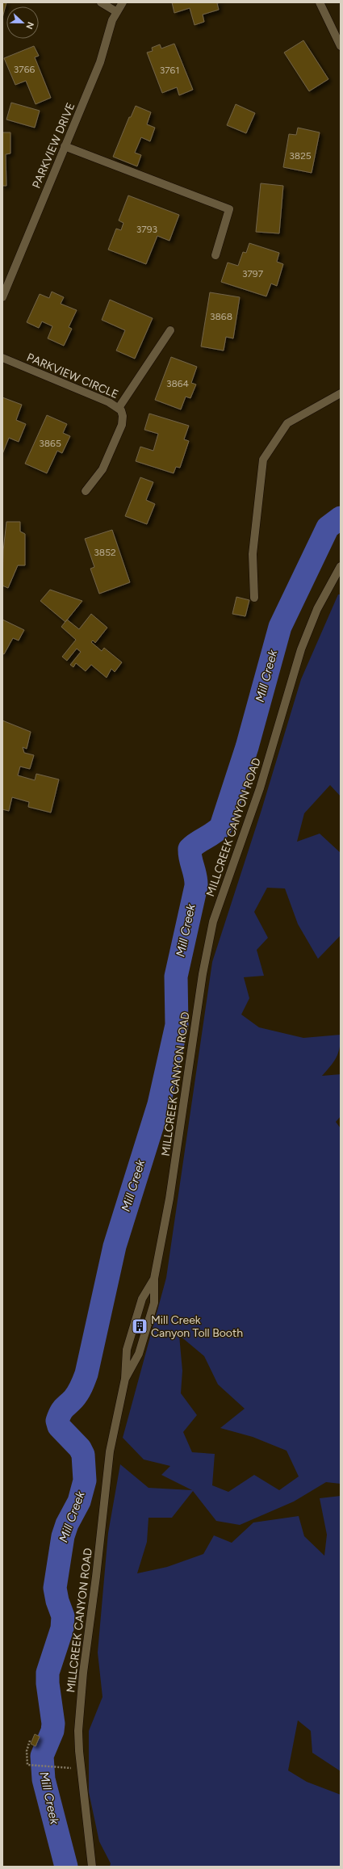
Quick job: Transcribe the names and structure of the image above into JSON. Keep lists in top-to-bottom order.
{
  "streets": {
    "street": ["PARKVIEW DRIVE", "PARKVIEW CIRCLE", "MILLCREEK CANYON ROAD"]
  },
  "water": ["Mill Creek"],
  "places": {
    "building": ["Mill Creek Canyon Toll Booth"]
  },
  "house_numbers": [
    "3766",
    "3761",
    "3825",
    "3793",
    "3797",
    "3868",
    "3864",
    "3865",
    "3852"
  ],
  "north": "right"
}
